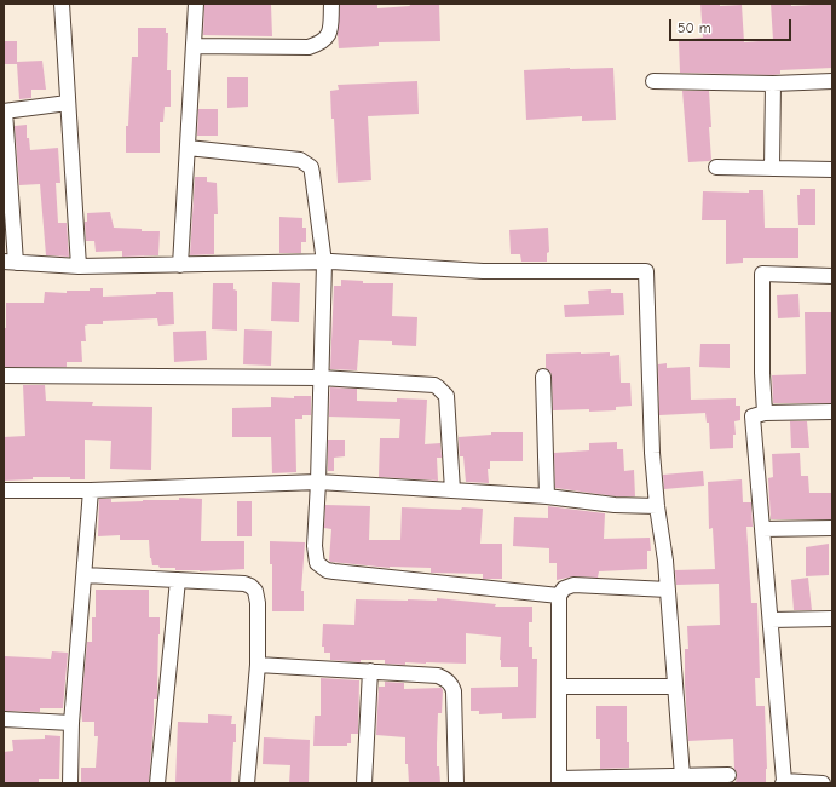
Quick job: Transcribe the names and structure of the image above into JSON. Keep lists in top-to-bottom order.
{
  "scale_bar": "50 m"
}
